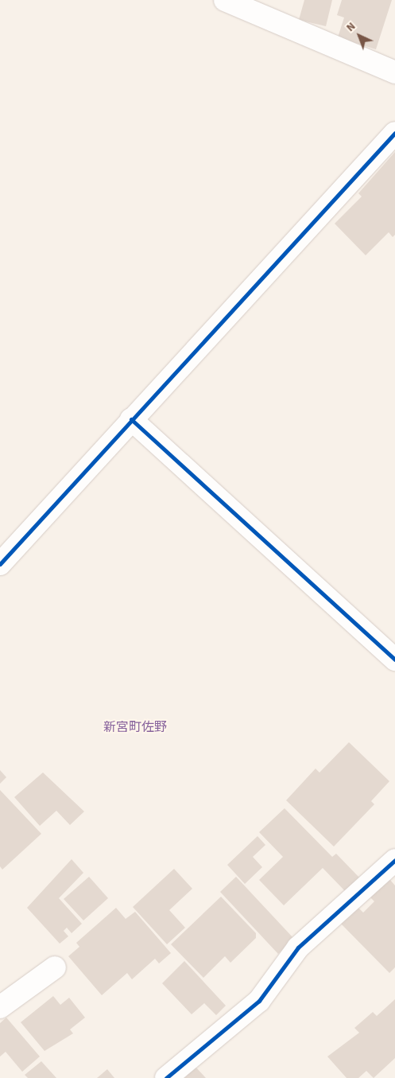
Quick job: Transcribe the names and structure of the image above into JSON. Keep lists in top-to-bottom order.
{
  "districts": ["新宮町佐野"],
  "north": "top left"
}
